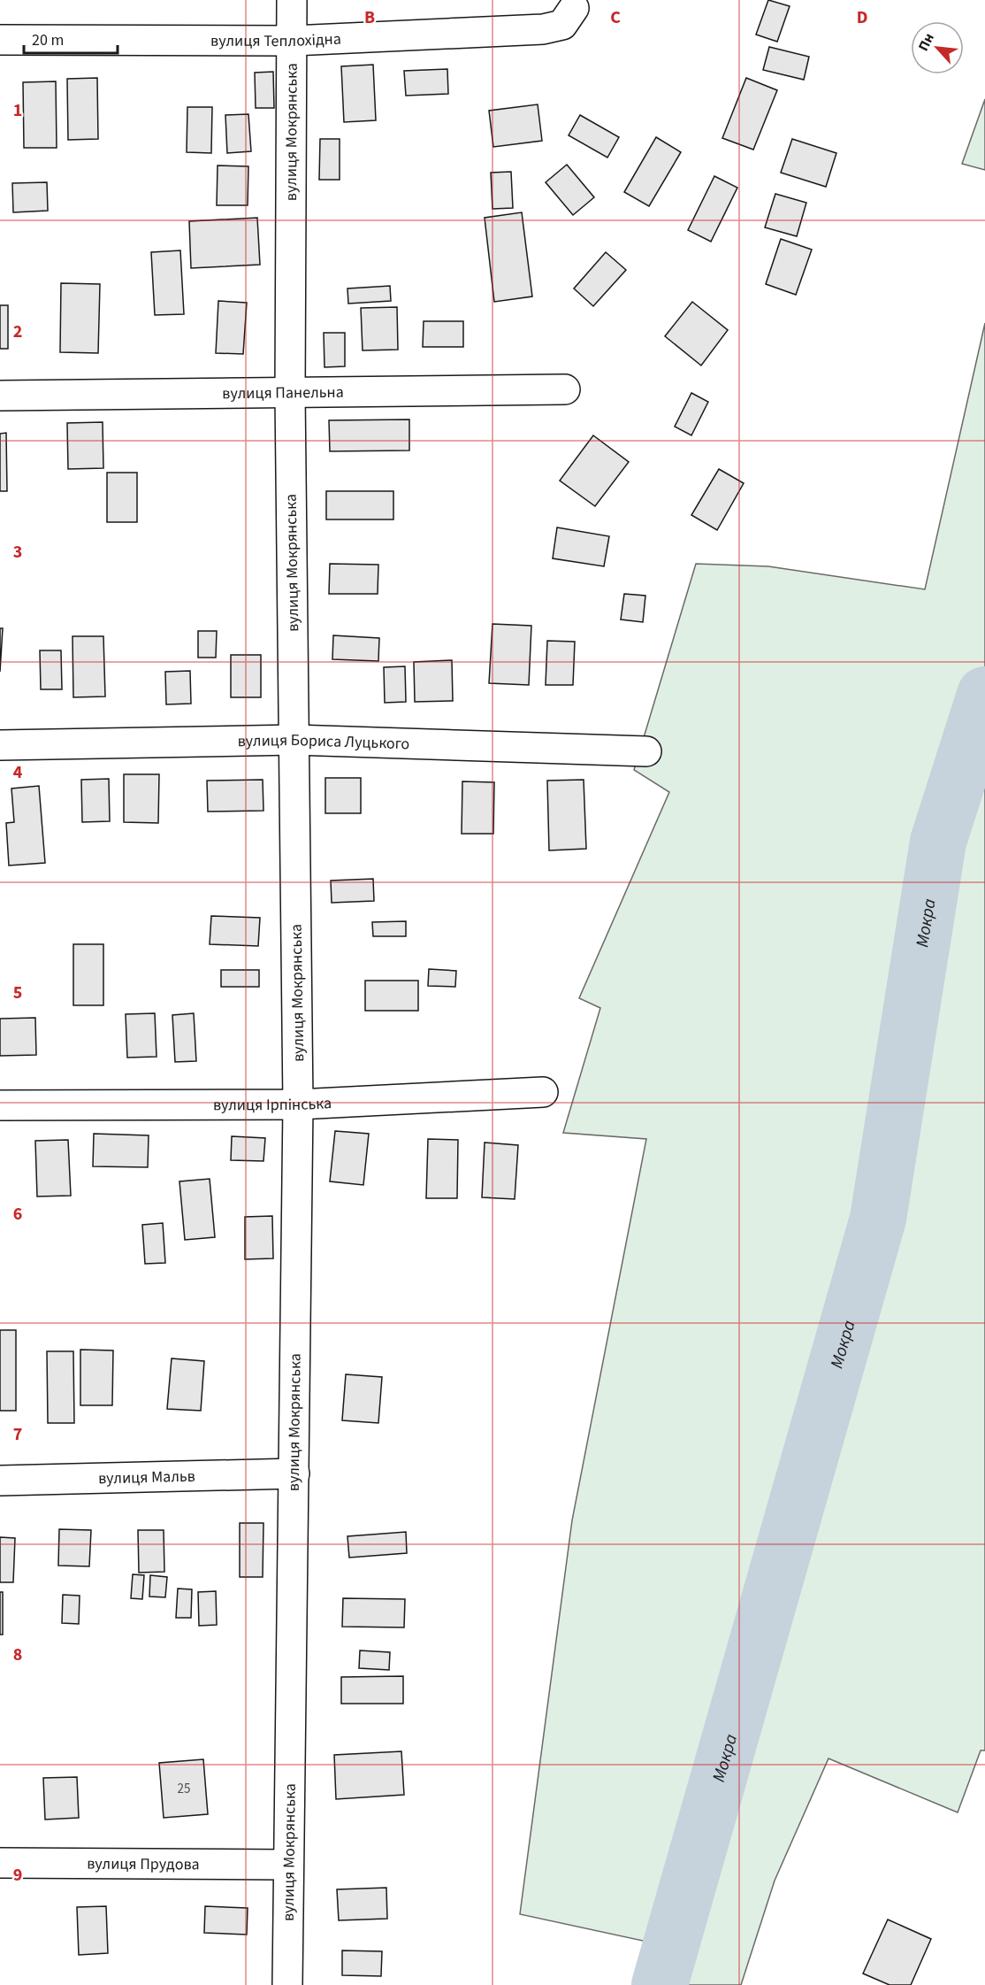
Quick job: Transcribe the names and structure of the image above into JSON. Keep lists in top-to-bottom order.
{
  "streets": {
    "street": [
      "вулиця Теплохідна",
      "вулиця Мокрянська",
      "вулиця Панельна",
      "вулиця Бориса Луцького",
      "вулиця Ірпінська",
      "вулиця Мальв",
      "вулиця Прудова"
    ]
  },
  "crossings": [
    ["вулиця Теплохідна", "вулиця Мокрянська"],
    ["вулиця Мокрянська", "вулиця Панельна"],
    ["вулиця Мокрянська", "вулиця Бориса Луцького"],
    ["вулиця Мокрянська", "вулиця Ірпінська"],
    ["вулиця Мокрянська", "вулиця Мальв"],
    ["вулиця Мокрянська", "вулиця Прудова"]
  ],
  "water": ["Мокра"],
  "house_numbers": ["25"],
  "scale_bar": "20 m",
  "north": "top left",
  "grid": {
    "columns": ["B", "C", "D"],
    "rows": [
      "1",
      "2",
      "3",
      "4",
      "5",
      "6",
      "7",
      "8",
      "9"
    ]
  }
}
